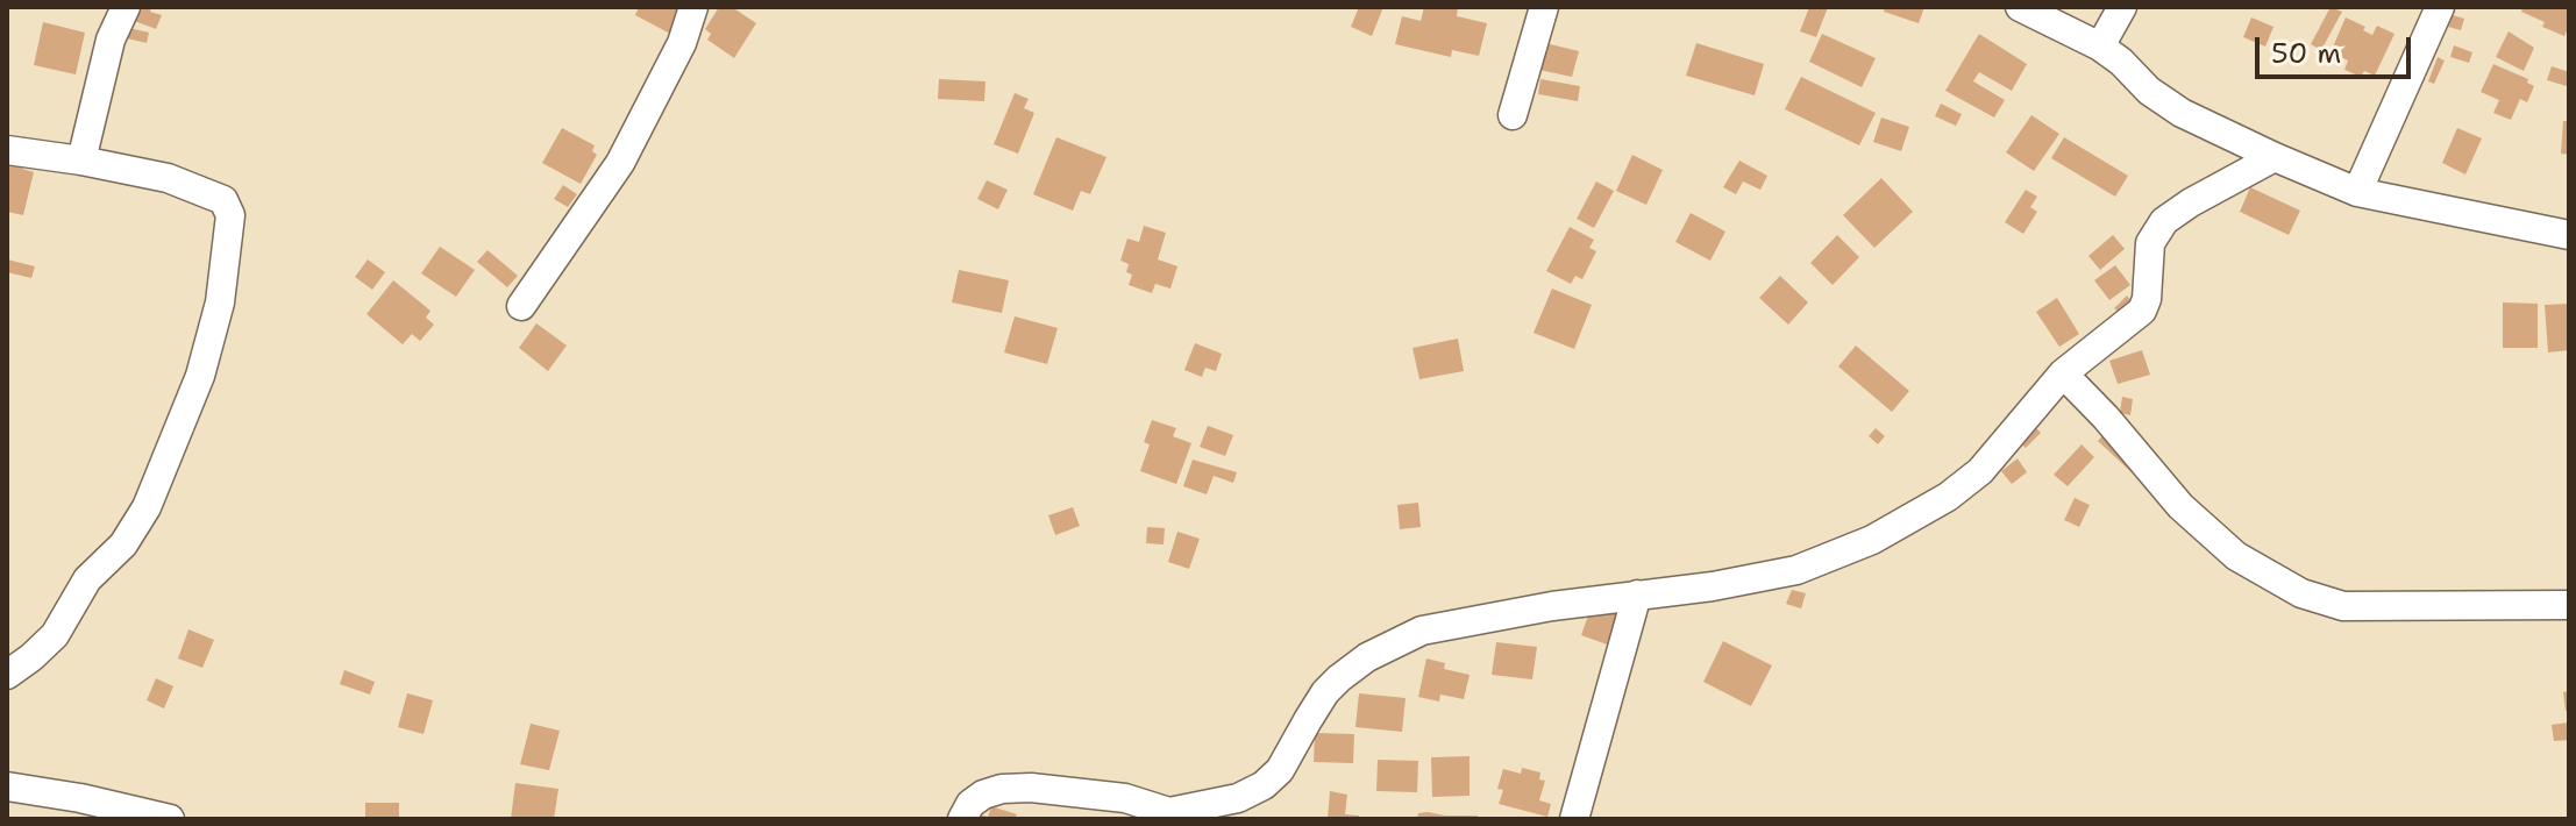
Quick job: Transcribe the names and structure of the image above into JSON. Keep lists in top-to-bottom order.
{
  "scale_bar": "50 m"
}
